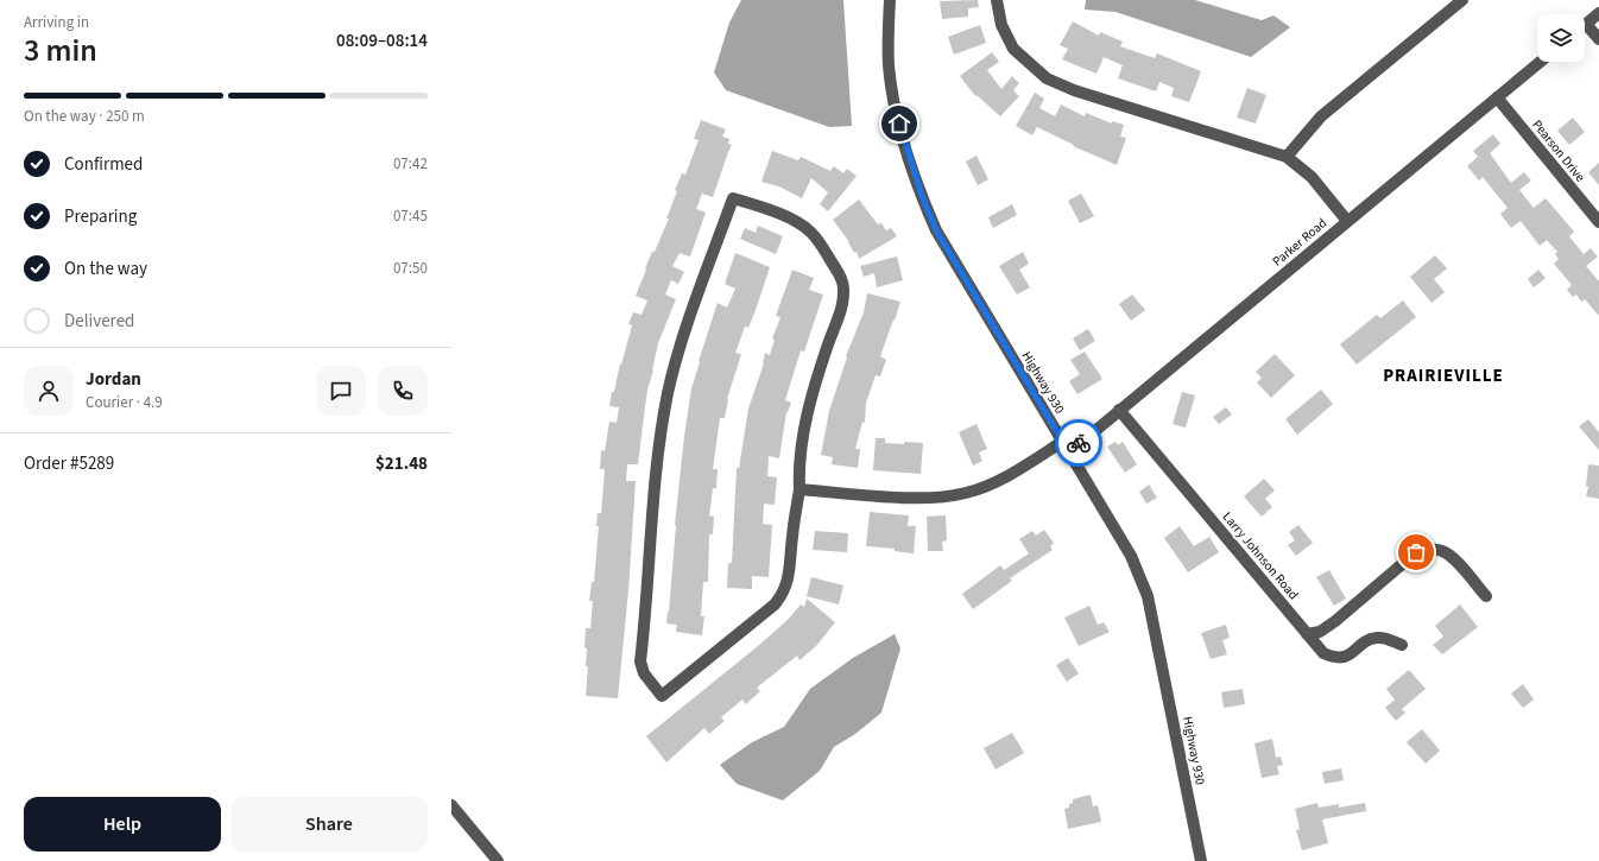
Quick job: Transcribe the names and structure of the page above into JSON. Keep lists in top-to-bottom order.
{
  "streets": {
    "street": [
      "Pearson Drive",
      "Parker Road",
      "Highway 930",
      "Larry Johnson Road"
    ]
  },
  "crossings": [
    ["Pearson Drive", "Parker Road"],
    ["Parker Road", "Highway 930"],
    ["Parker Road", "Larry Johnson Road"]
  ],
  "districts": ["PRAIRIEVILLE"],
  "page": {
    "heading": ["3 min", "Arriving in", "08:09–08:14"],
    "panel": [
      "Jordan",
      "Courier · 4.9",
      "Order #5289",
      "$21.48"
    ],
    "bar": "On the way · 250 m",
    "list": [
      ["Confirmed", "07:42"],
      ["Preparing", "07:45"],
      ["On the way", "07:50"],
      "Delivered"
    ],
    "buttons": ["Help", "Share"]
  }
}
